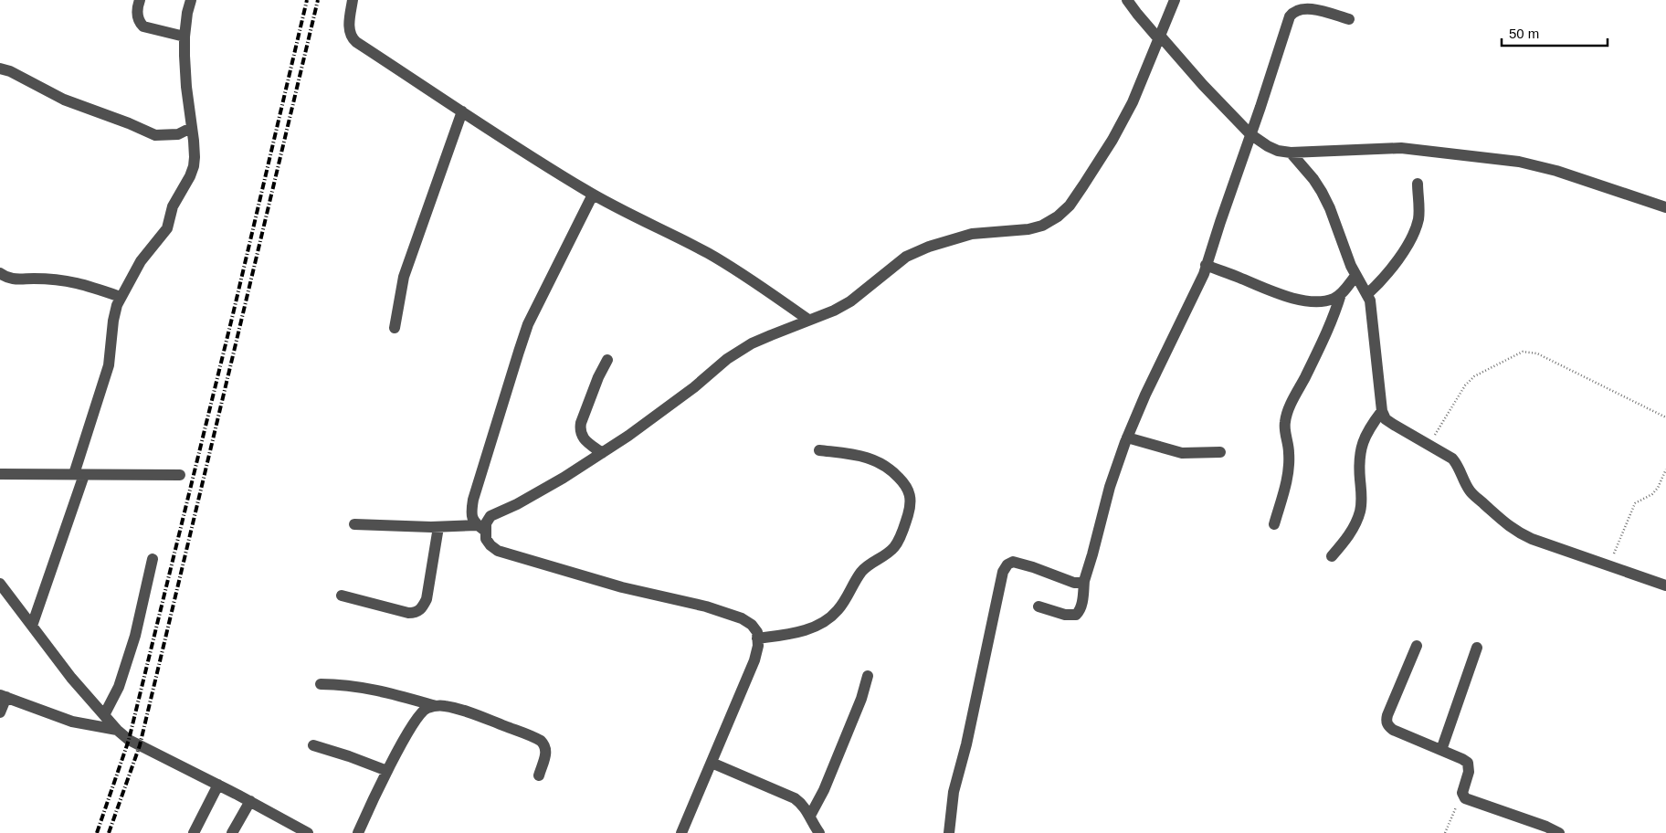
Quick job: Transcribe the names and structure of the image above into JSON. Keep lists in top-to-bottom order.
{
  "scale_bar": "50 m"
}
